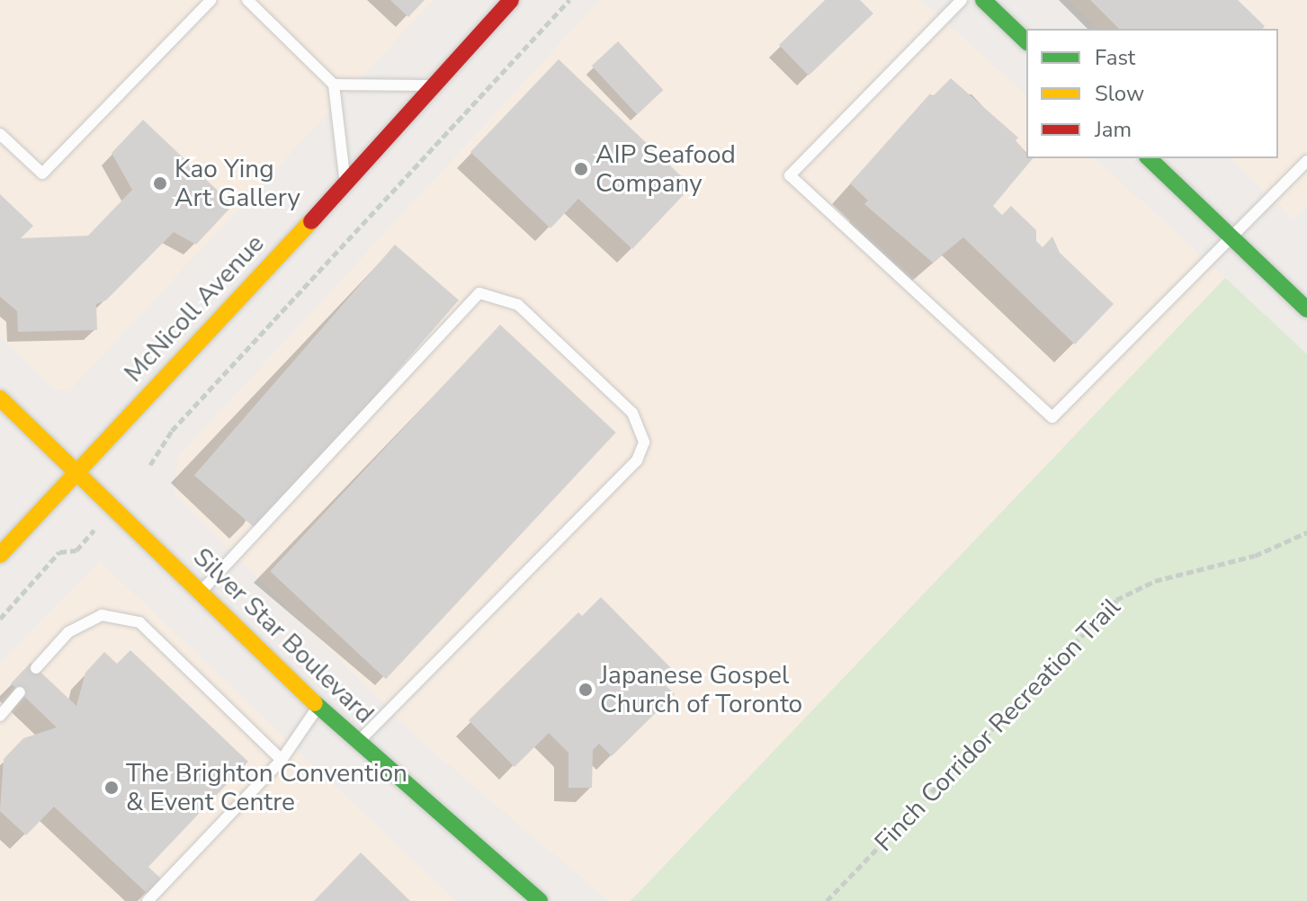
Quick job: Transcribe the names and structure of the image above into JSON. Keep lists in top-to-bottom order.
{
  "streets": {
    "main road": ["McNicoll Avenue", "Silver Star Boulevard"],
    "path": ["Finch Corridor Recreation Trail"]
  },
  "crossings": [
    ["McNicoll Avenue", "Silver Star Boulevard"]
  ],
  "places": [
    "AIP Seafood Company",
    "Kao Ying Art Gallery",
    "Japanese Gospel Church of Toronto",
    "The Brighton Convention & Event Centre"
  ],
  "legend": ["Fast", "Slow", "Jam"]
}
